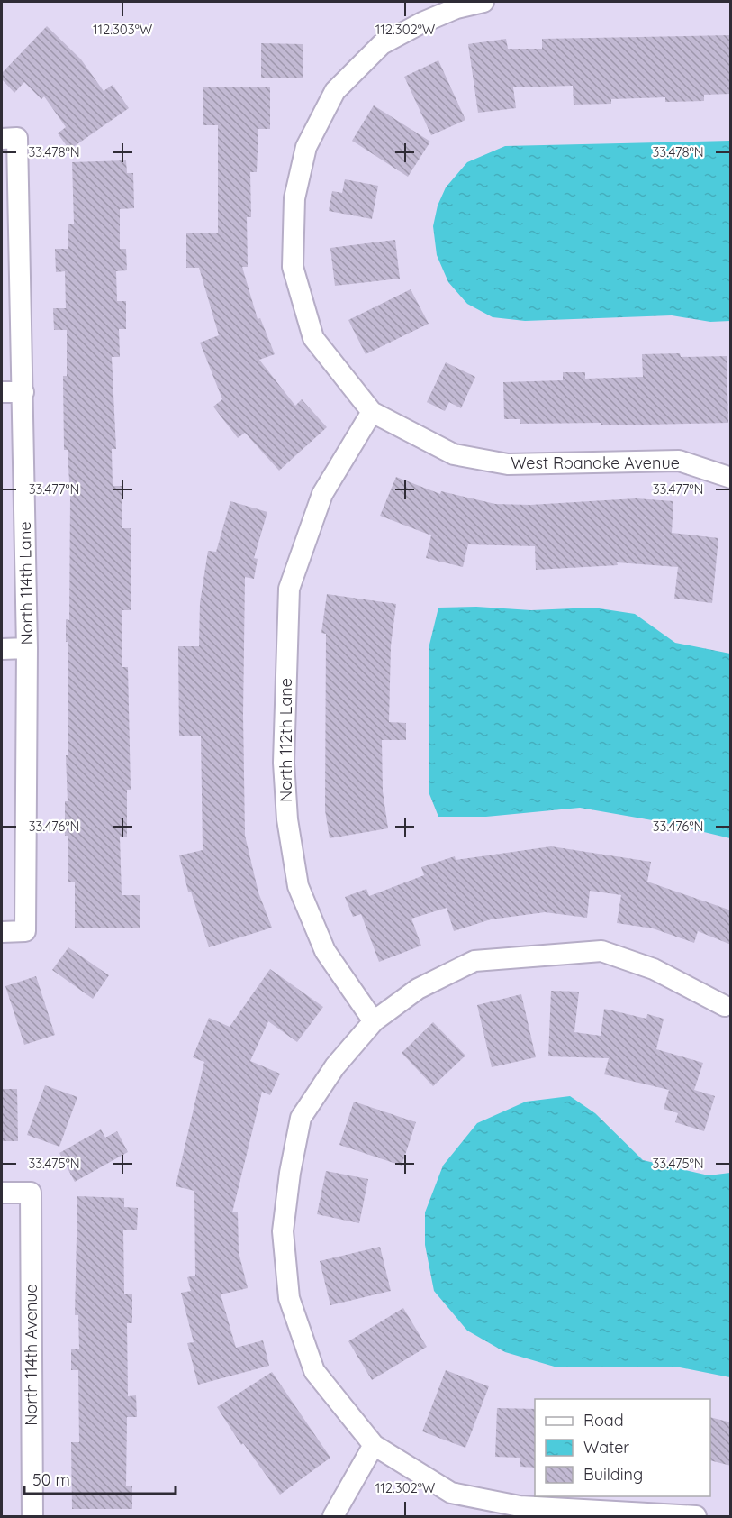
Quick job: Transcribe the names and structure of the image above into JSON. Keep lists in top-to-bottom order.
{
  "streets": {
    "street": [
      "West Roanoke Avenue",
      "North 114th Lane",
      "North 112th Lane",
      "North 114th Avenue"
    ]
  },
  "crossings": [
    ["West Roanoke Avenue", "North 112th Lane"]
  ],
  "legend": ["Road", "Water", "Building"],
  "scale_bar": "50 m",
  "coordinates": [
    "112.303°W",
    "112.302°W",
    "33.478°N",
    "33.477°N",
    "33.476°N",
    "33.475°N"
  ]
}
